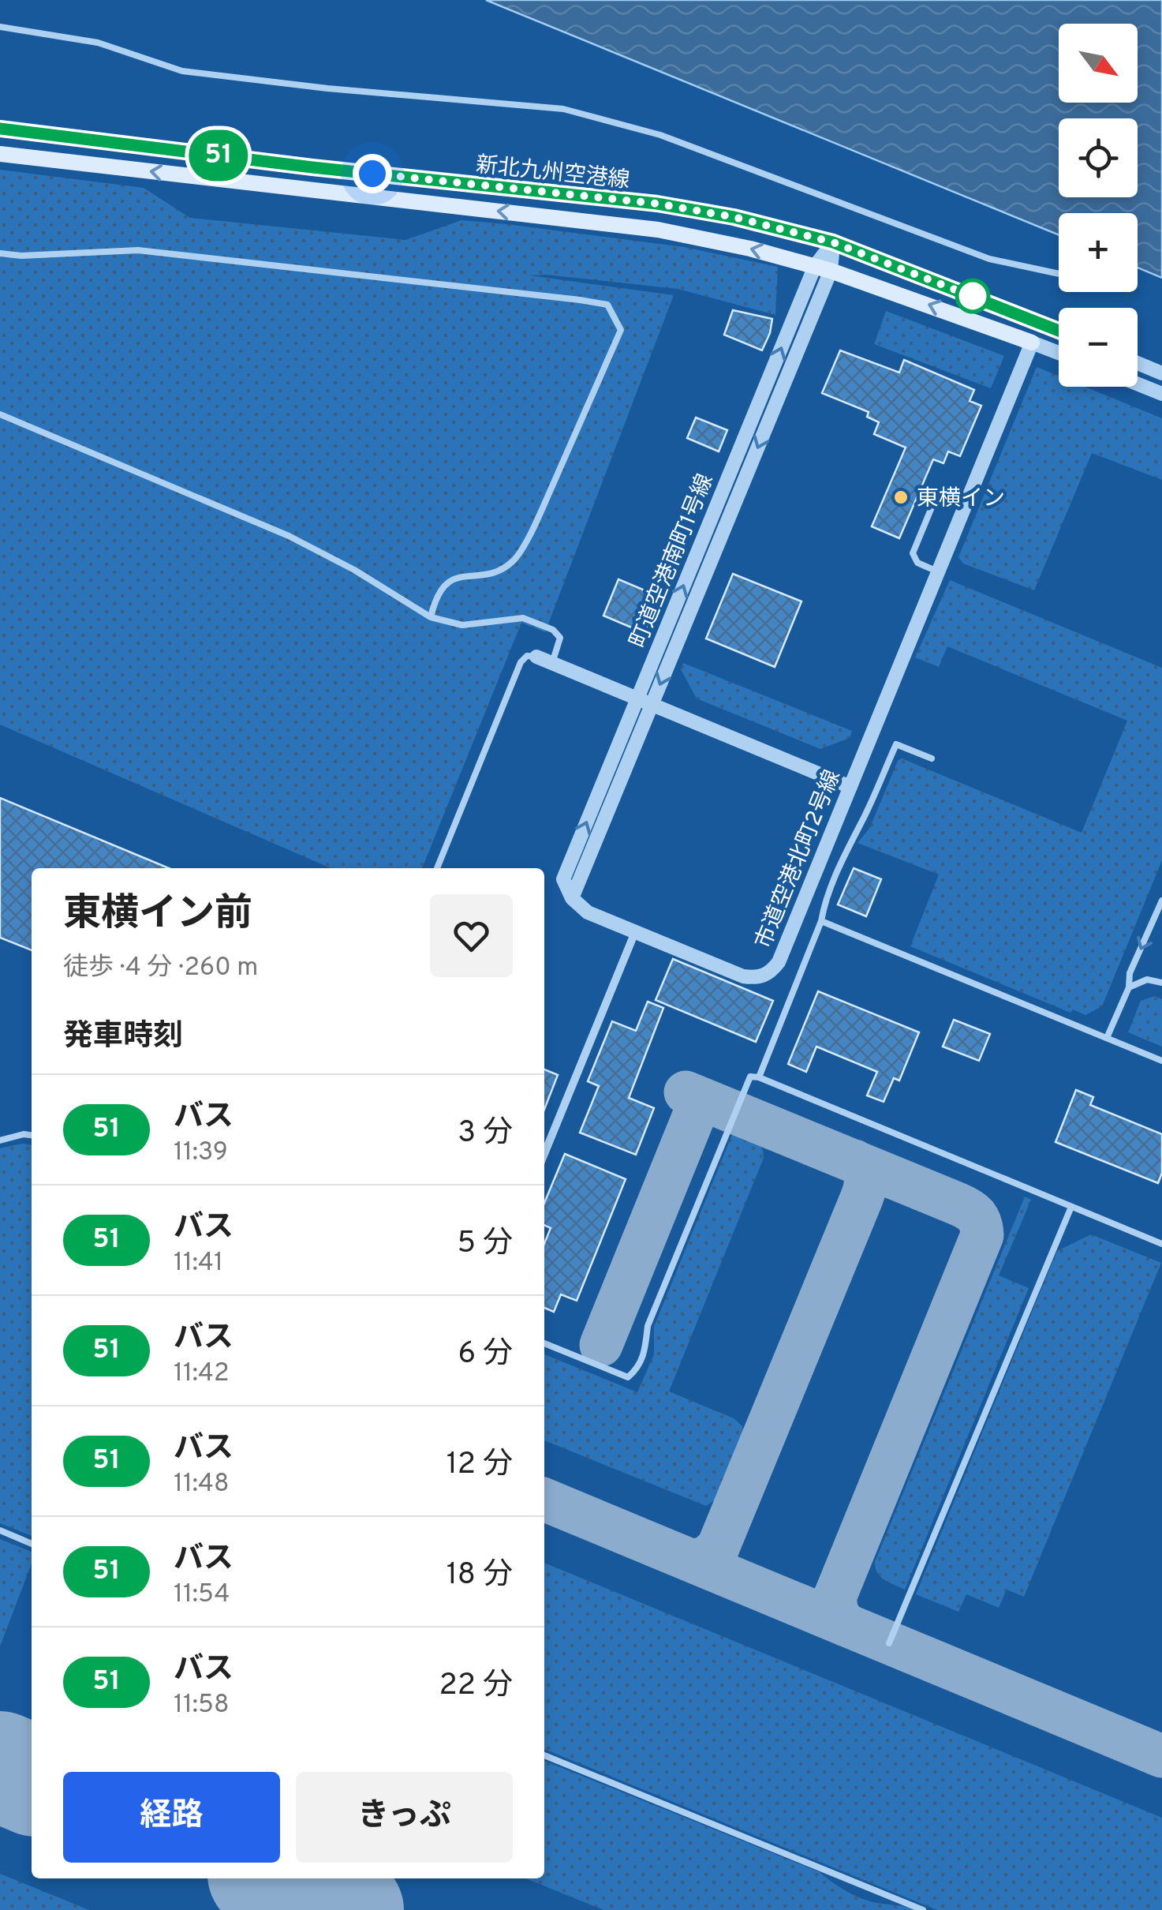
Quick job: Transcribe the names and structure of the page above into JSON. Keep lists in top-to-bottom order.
{
  "streets": {
    "main road": ["新北九州空港線"],
    "street": ["町道空港南町1号線", "市道空港北町2号線"]
  },
  "crossings": [
    ["新北九州空港線", "町道空港南町1号線"],
    ["新北九州空港線", "市道空港北町2号線"],
    ["町道空港南町1号線", "市道空港北町2号線"]
  ],
  "places": ["東横イン"],
  "lines": ["bus line 51"],
  "north": "bottom right",
  "page": {
    "on_map": "51",
    "map_buttons": ["+", "−"],
    "heading": [
      ["東横イン前", "徒歩 · 4 分 · 260 m"],
      "発車時刻"
    ],
    "list": [
      {
        "mark": "51",
        "name": "バス",
        "note": "11:39",
        "value": "3 分"
      },
      {
        "mark": "51",
        "name": "バス",
        "note": "11:41",
        "value": "5 分"
      },
      {
        "mark": "51",
        "name": "バス",
        "note": "11:42",
        "value": "6 分"
      },
      {
        "mark": "51",
        "name": "バス",
        "note": "11:48",
        "value": "12 分"
      },
      {
        "mark": "51",
        "name": "バス",
        "note": "11:54",
        "value": "18 分"
      },
      {
        "mark": "51",
        "name": "バス",
        "note": "11:58",
        "value": "22 分"
      }
    ],
    "buttons": ["経路", "きっぷ"]
  }
}
